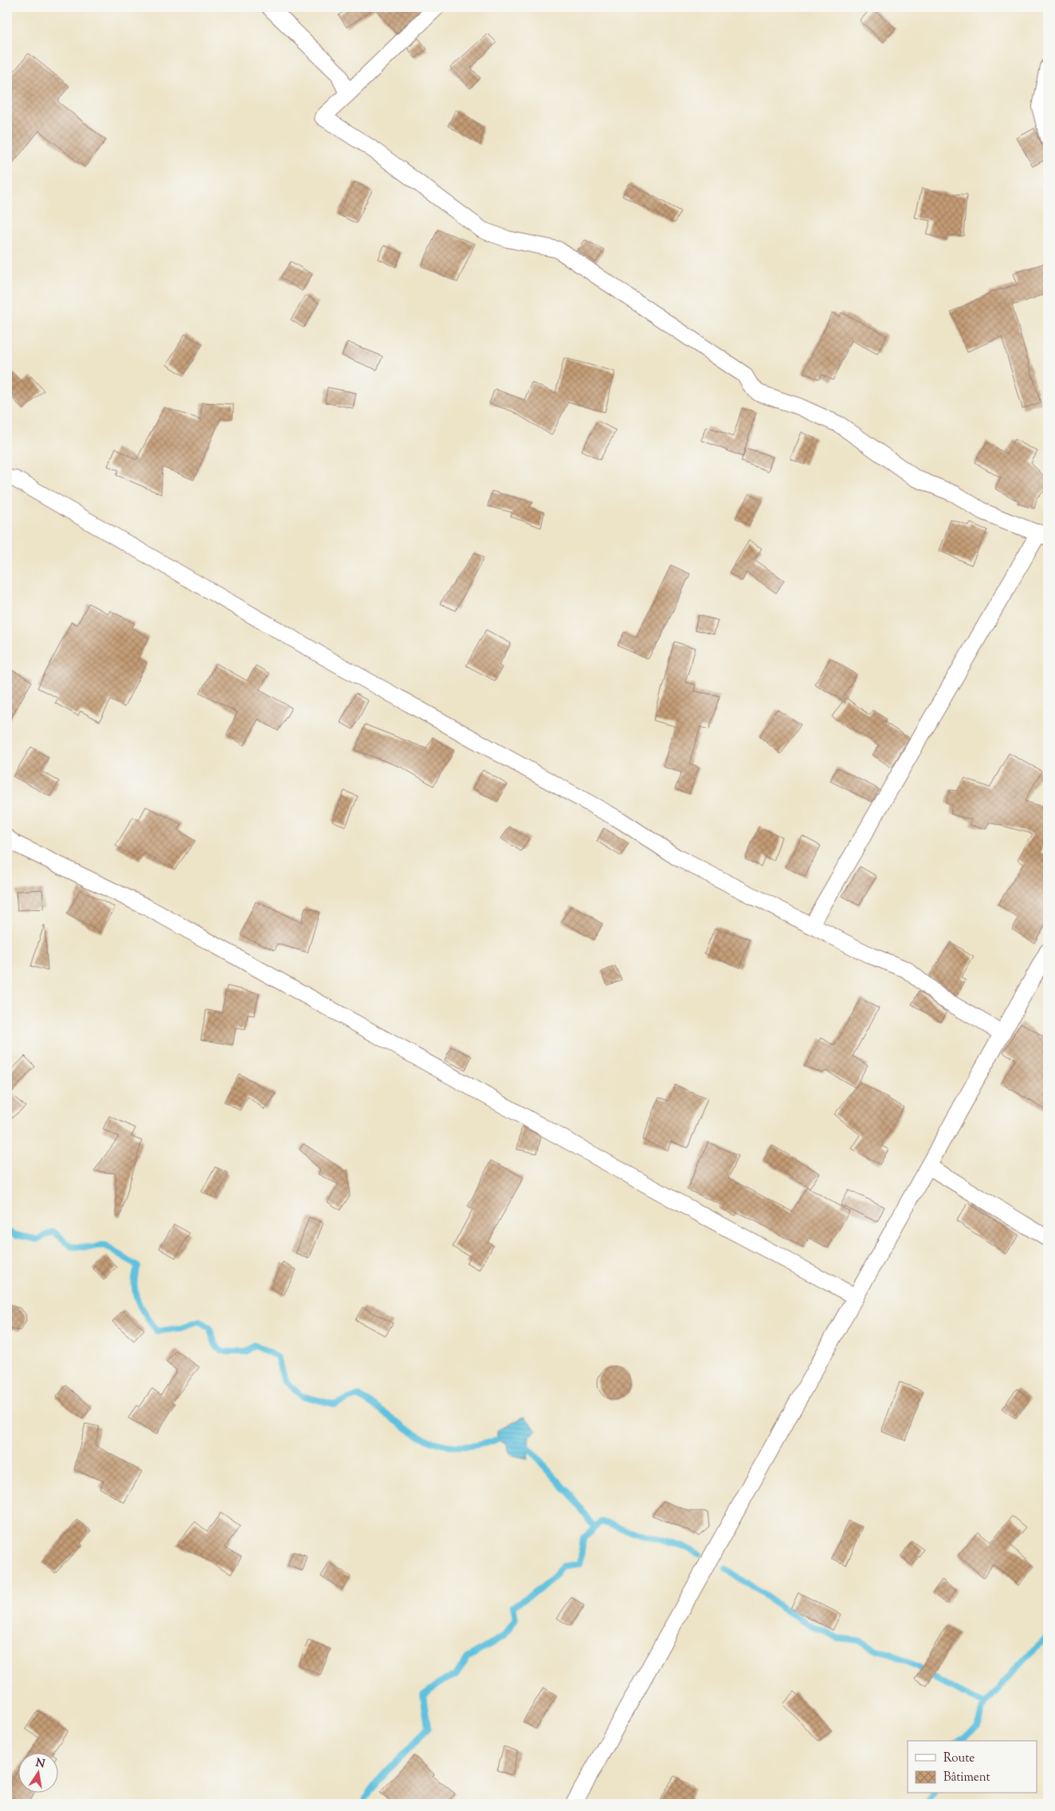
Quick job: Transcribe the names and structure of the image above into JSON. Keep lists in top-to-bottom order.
{
  "legend": ["Route", "Bâtiment"],
  "north": "top"
}
